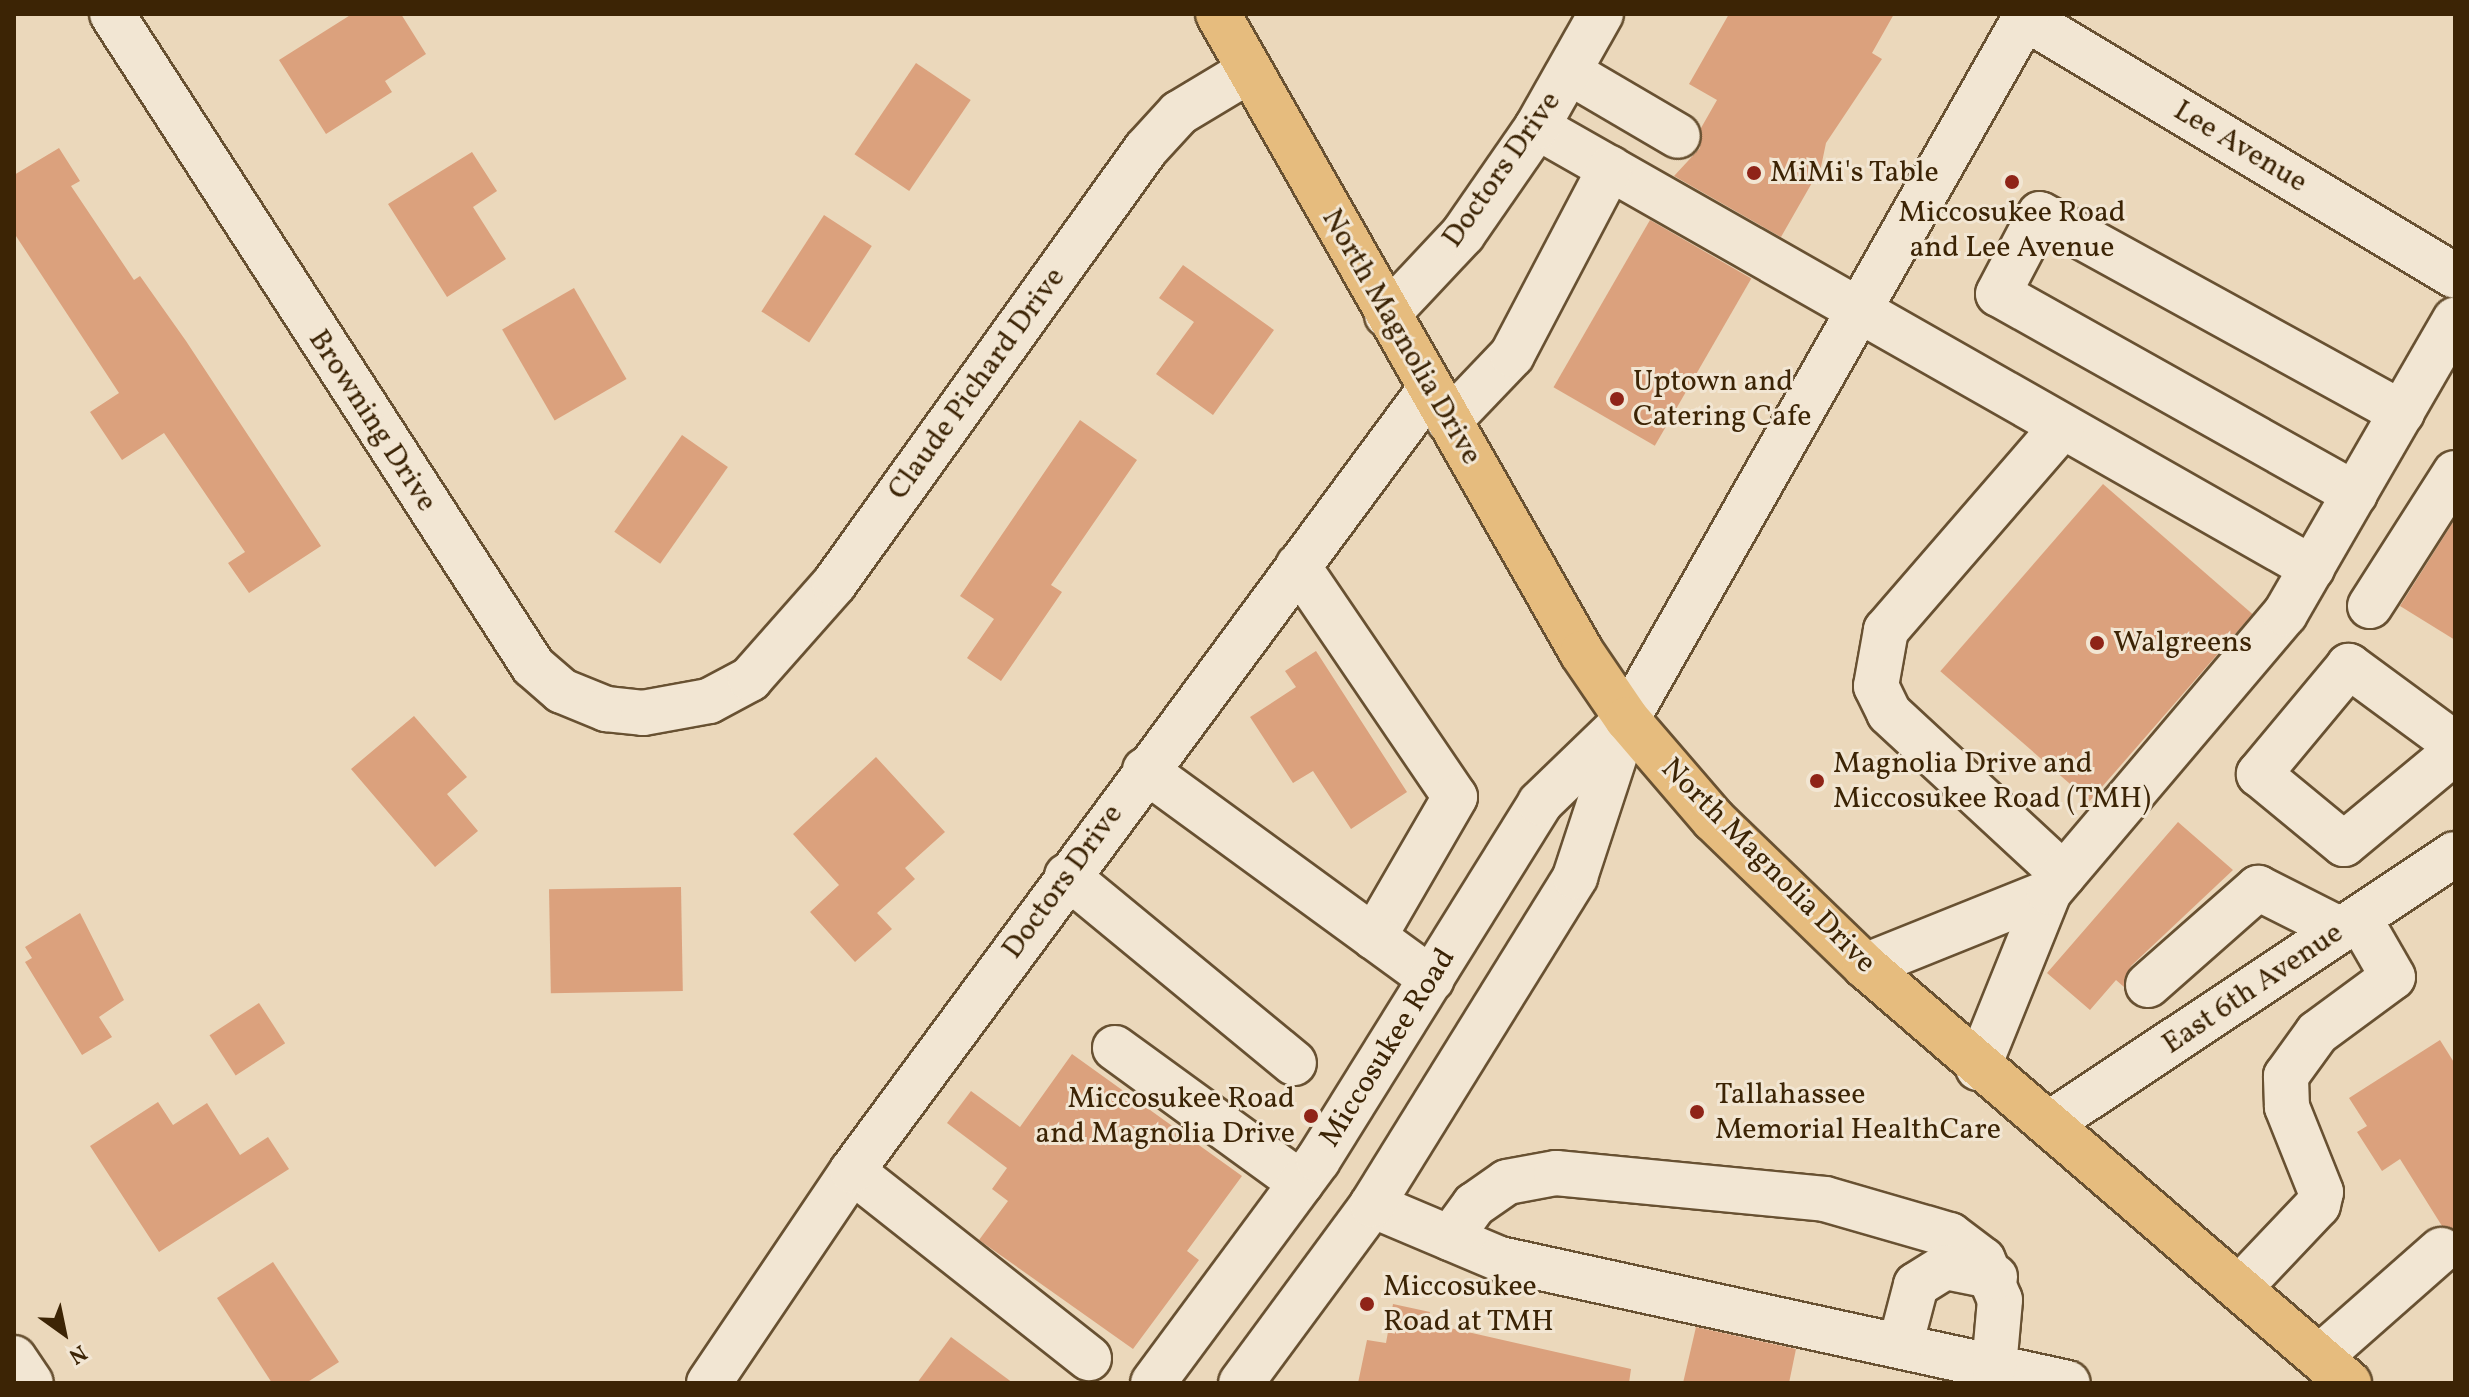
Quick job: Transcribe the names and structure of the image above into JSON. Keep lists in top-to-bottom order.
{
  "streets": {
    "main road": ["North Magnolia Drive"],
    "street": [
      "Lee Avenue",
      "Doctors Drive",
      "Claude Pichard Drive",
      "Browning Drive",
      "East 6th Avenue",
      "Miccosukee Road"
    ]
  },
  "crossings": [
    ["Lee Avenue", "Miccosukee Road"],
    ["Doctors Drive", "North Magnolia Drive"],
    ["North Magnolia Drive", "Claude Pichard Drive"],
    ["North Magnolia Drive", "East 6th Avenue"],
    ["North Magnolia Drive", "Miccosukee Road"],
    ["Claude Pichard Drive", "Browning Drive"]
  ],
  "places": [
    "MiMi's Table",
    "Miccosukee Road and Lee Avenue",
    "Uptown and Catering Cafe",
    "Walgreens",
    "Magnolia Drive and Miccosukee Road (TMH)",
    "Tallahassee Memorial HealthCare",
    "Miccosukee Road and Magnolia Drive",
    "Miccosukee Road at TMH"
  ],
  "north": "bottom right"
}
